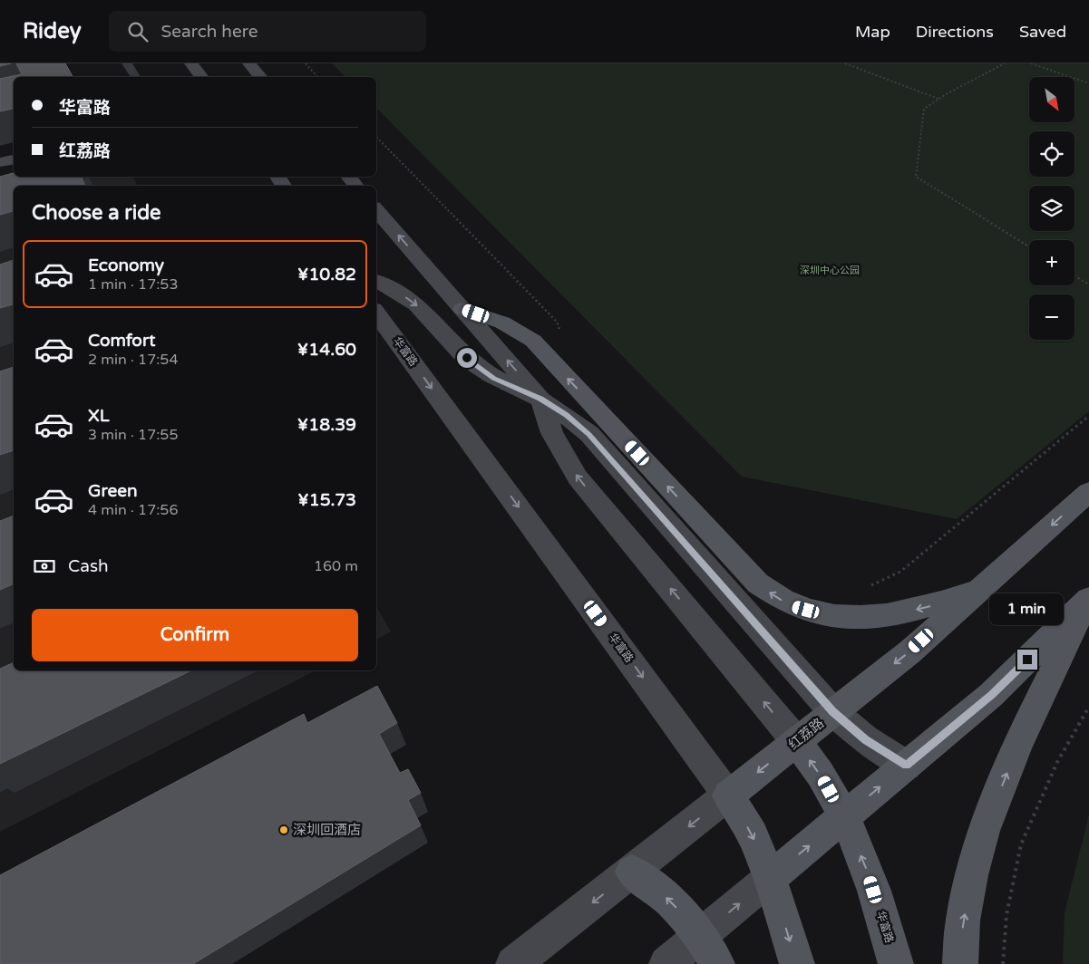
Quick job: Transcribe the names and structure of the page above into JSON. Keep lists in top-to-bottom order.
{
  "streets": {
    "main road": ["华富路", "红荔路"]
  },
  "crossings": [
    ["华富路", "红荔路"]
  ],
  "parks": ["深圳中心公园"],
  "places": ["深圳回酒店"],
  "north": "bottom right",
  "page": {
    "header": "Ridey",
    "search": "Search here",
    "nav": ["Map", "Directions", "Saved"],
    "map_buttons": ["+", "−"],
    "banner": ["华富路", "红荔路"],
    "heading": "Choose a ride",
    "list": [
      {
        "name": "Economy",
        "note": "1 min · 17:53",
        "value": "¥10.82"
      },
      {
        "name": "Comfort",
        "note": "2 min · 17:54",
        "value": "¥14.60"
      },
      {
        "name": "XL",
        "note": "3 min · 17:55",
        "value": "¥18.39"
      },
      {
        "name": "Green",
        "note": "4 min · 17:56",
        "value": "¥15.73"
      }
    ],
    "pay": ["Cash", "160 m"],
    "bubble": "1 min",
    "buttons": "Confirm"
  }
}
